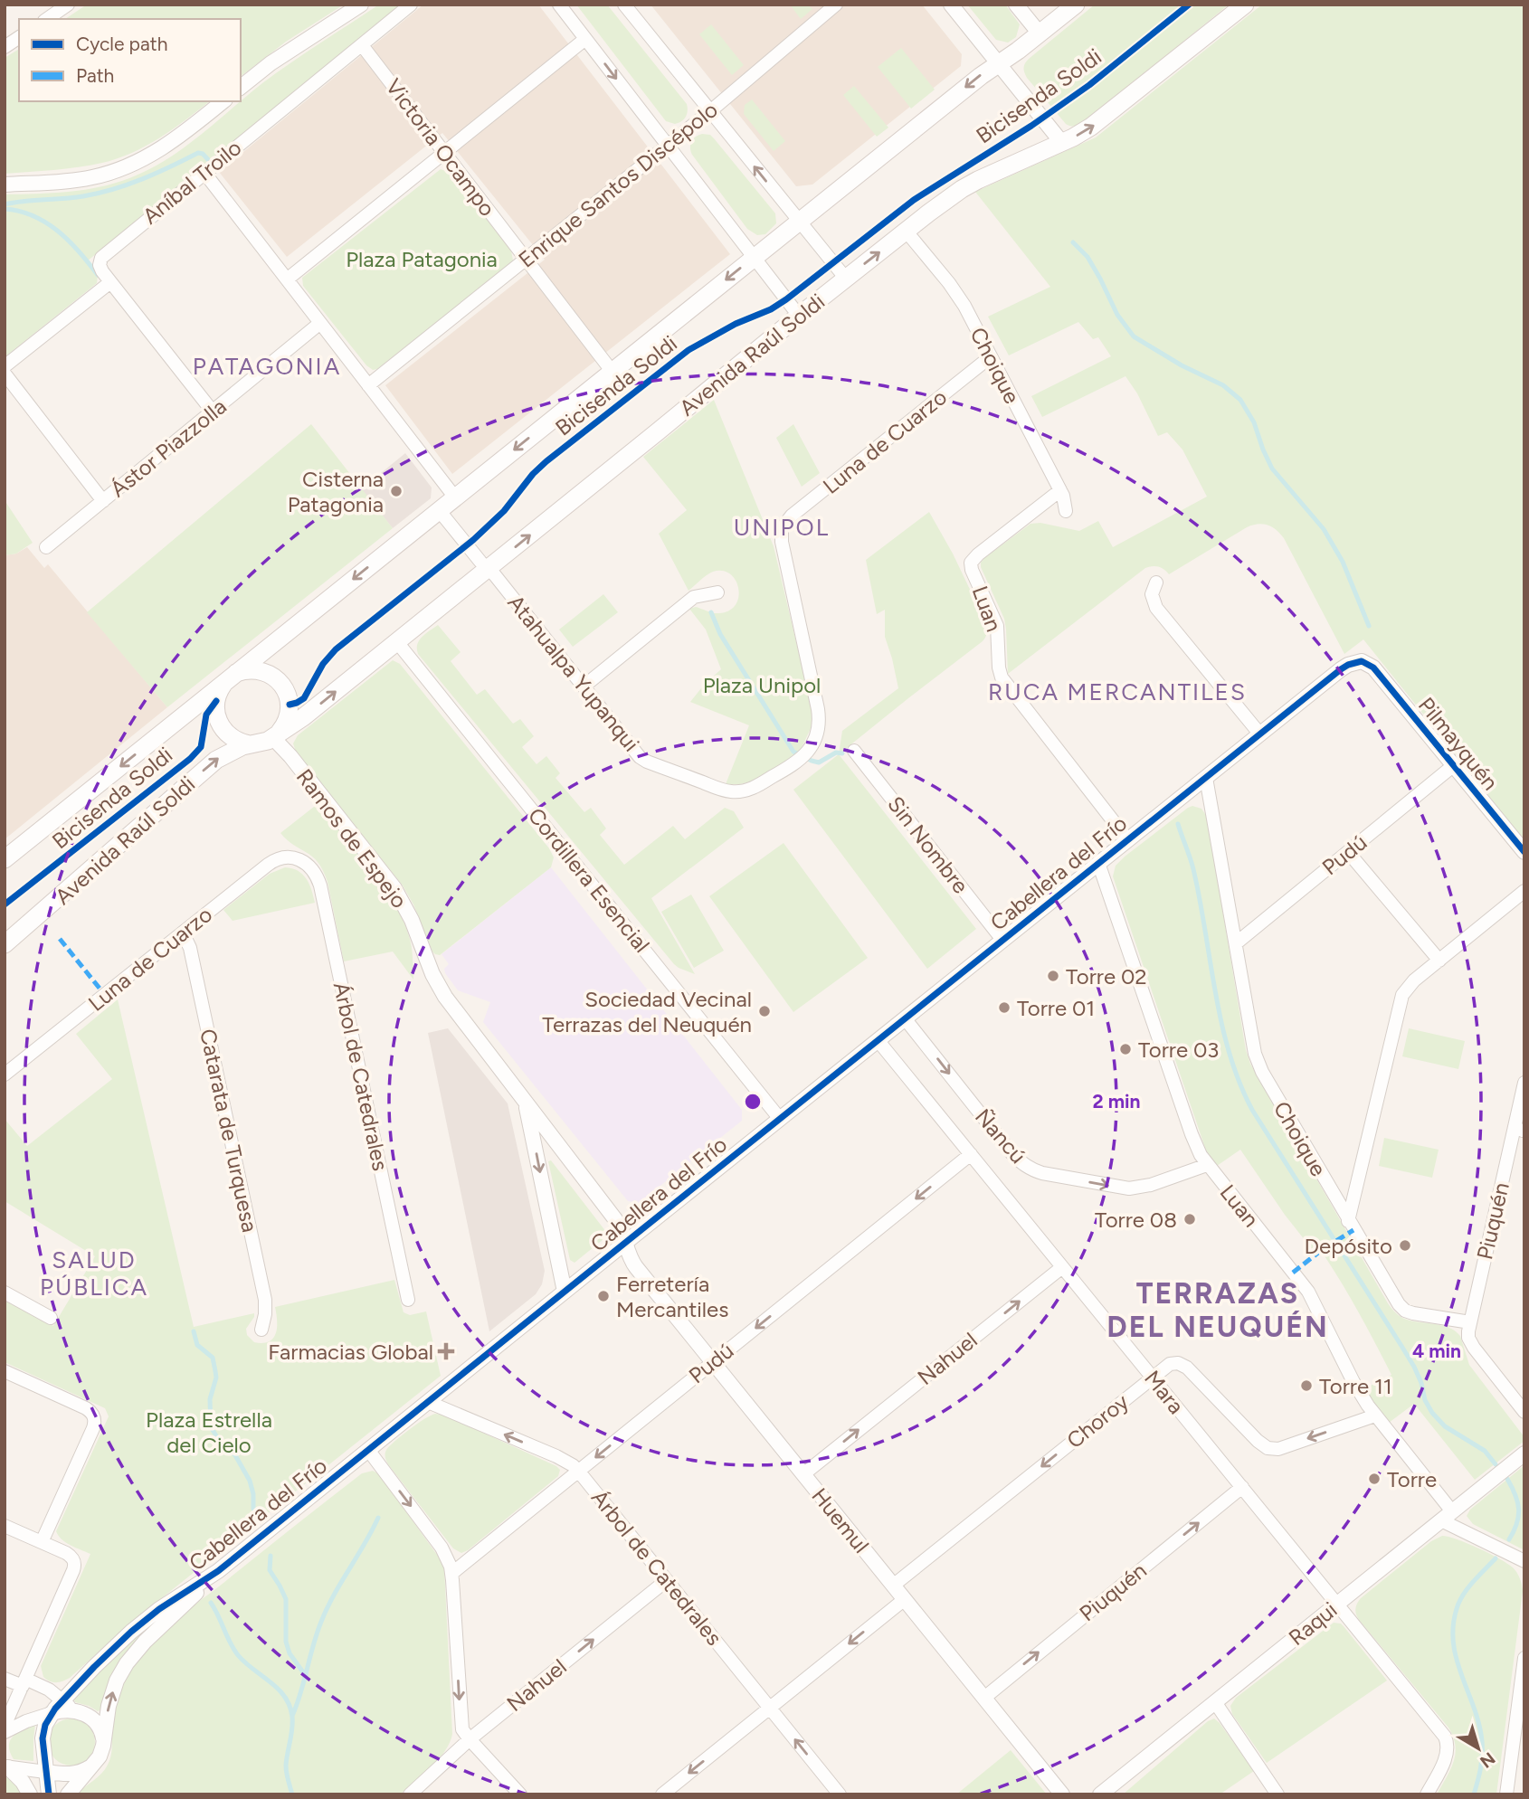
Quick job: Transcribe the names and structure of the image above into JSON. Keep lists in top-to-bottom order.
{
  "streets": {
    "main road": ["Avenida Raúl Soldi"],
    "street": [
      "Victoria Ocampo",
      "Aníbal Troilo",
      "Enrique Santos Discépolo",
      "Choique",
      "Luna de Cuarzo",
      "Ástor Piazzolla",
      "Luan",
      "Atahualpa Yupanqui",
      "Pilmayquén",
      "Ramos de Espejo",
      "Sin Nombre",
      "Pudú",
      "Cabellera del Frío",
      "Cordillera Esencial",
      "Árbol de Catedrales",
      "Catarata de Turquesa",
      "Ñancú",
      "Piuquén",
      "Nahuel",
      "Mara",
      "Choroy",
      "Huemul",
      "Raqui"
    ],
    "cycle path": ["Bicisenda Soldi"]
  },
  "crossings": [
    ["Victoria Ocampo", "Aníbal Troilo"],
    ["Victoria Ocampo", "Enrique Santos Discépolo"],
    ["Avenida Raúl Soldi", "Choique"],
    ["Avenida Raúl Soldi", "Atahualpa Yupanqui"],
    ["Avenida Raúl Soldi", "Ramos de Espejo"],
    ["Avenida Raúl Soldi", "Cordillera Esencial"],
    ["Choique", "Luna de Cuarzo"],
    ["Choique", "Luan"],
    ["Choique", "Pudú"],
    ["Choique", "Cabellera del Frío"],
    ["Choique", "Piuquén"],
    ["Luna de Cuarzo", "Atahualpa Yupanqui"],
    ["Luna de Cuarzo", "Árbol de Catedrales"],
    ["Luna de Cuarzo", "Catarata de Turquesa"],
    ["Luan", "Cabellera del Frío"],
    ["Luan", "Ñancú"],
    ["Luan", "Choroy"],
    ["Luan", "Raqui"],
    ["Pilmayquén", "Pudú"],
    ["Pilmayquén", "Cabellera del Frío"],
    ["Ramos de Espejo", "Cabellera del Frío"],
    ["Ramos de Espejo", "Huemul"],
    ["Sin Nombre", "Cabellera del Frío"],
    ["Pudú", "Árbol de Catedrales"],
    ["Pudú", "Mara"],
    ["Pudú", "Huemul"],
    ["Cabellera del Frío", "Cordillera Esencial"],
    ["Cabellera del Frío", "Árbol de Catedrales"],
    ["Cabellera del Frío", "Ñancú"],
    ["Cabellera del Frío", "Mara"],
    ["Cabellera del Frío", "Huemul"],
    ["Árbol de Catedrales", "Nahuel"],
    ["Piuquén", "Mara"],
    ["Piuquén", "Huemul"],
    ["Nahuel", "Mara"],
    ["Nahuel", "Huemul"],
    ["Mara", "Choroy"],
    ["Mara", "Raqui"],
    ["Choroy", "Huemul"]
  ],
  "one_way": [
    "Pudú",
    "Ñancú",
    "Piuquén",
    "Nahuel",
    "Choroy"
  ],
  "districts": [
    "PATAGONIA",
    "UNIPOL",
    "RUCA MERCANTILES",
    "SALUD PÚBLICA",
    "TERRAZAS DEL NEUQUÉN"
  ],
  "parks": ["Plaza Patagonia", "Plaza Unipol", "Plaza Estrella del Cielo"],
  "places": {
    "other": [
      "Cisterna Patagonia",
      "Torre 02",
      "Torre 01",
      "Sociedad Vecinal Terrazas del Neuquén",
      "Torre 03",
      "Torre 08",
      "Depósito",
      "Ferretería Mercantiles",
      "Torre 11",
      "Torre"
    ],
    "health": ["Farmacias Global"]
  },
  "legend": ["Cycle path", "Path"],
  "north": "bottom right",
  "rings": ["2 min", "4 min"]
}
